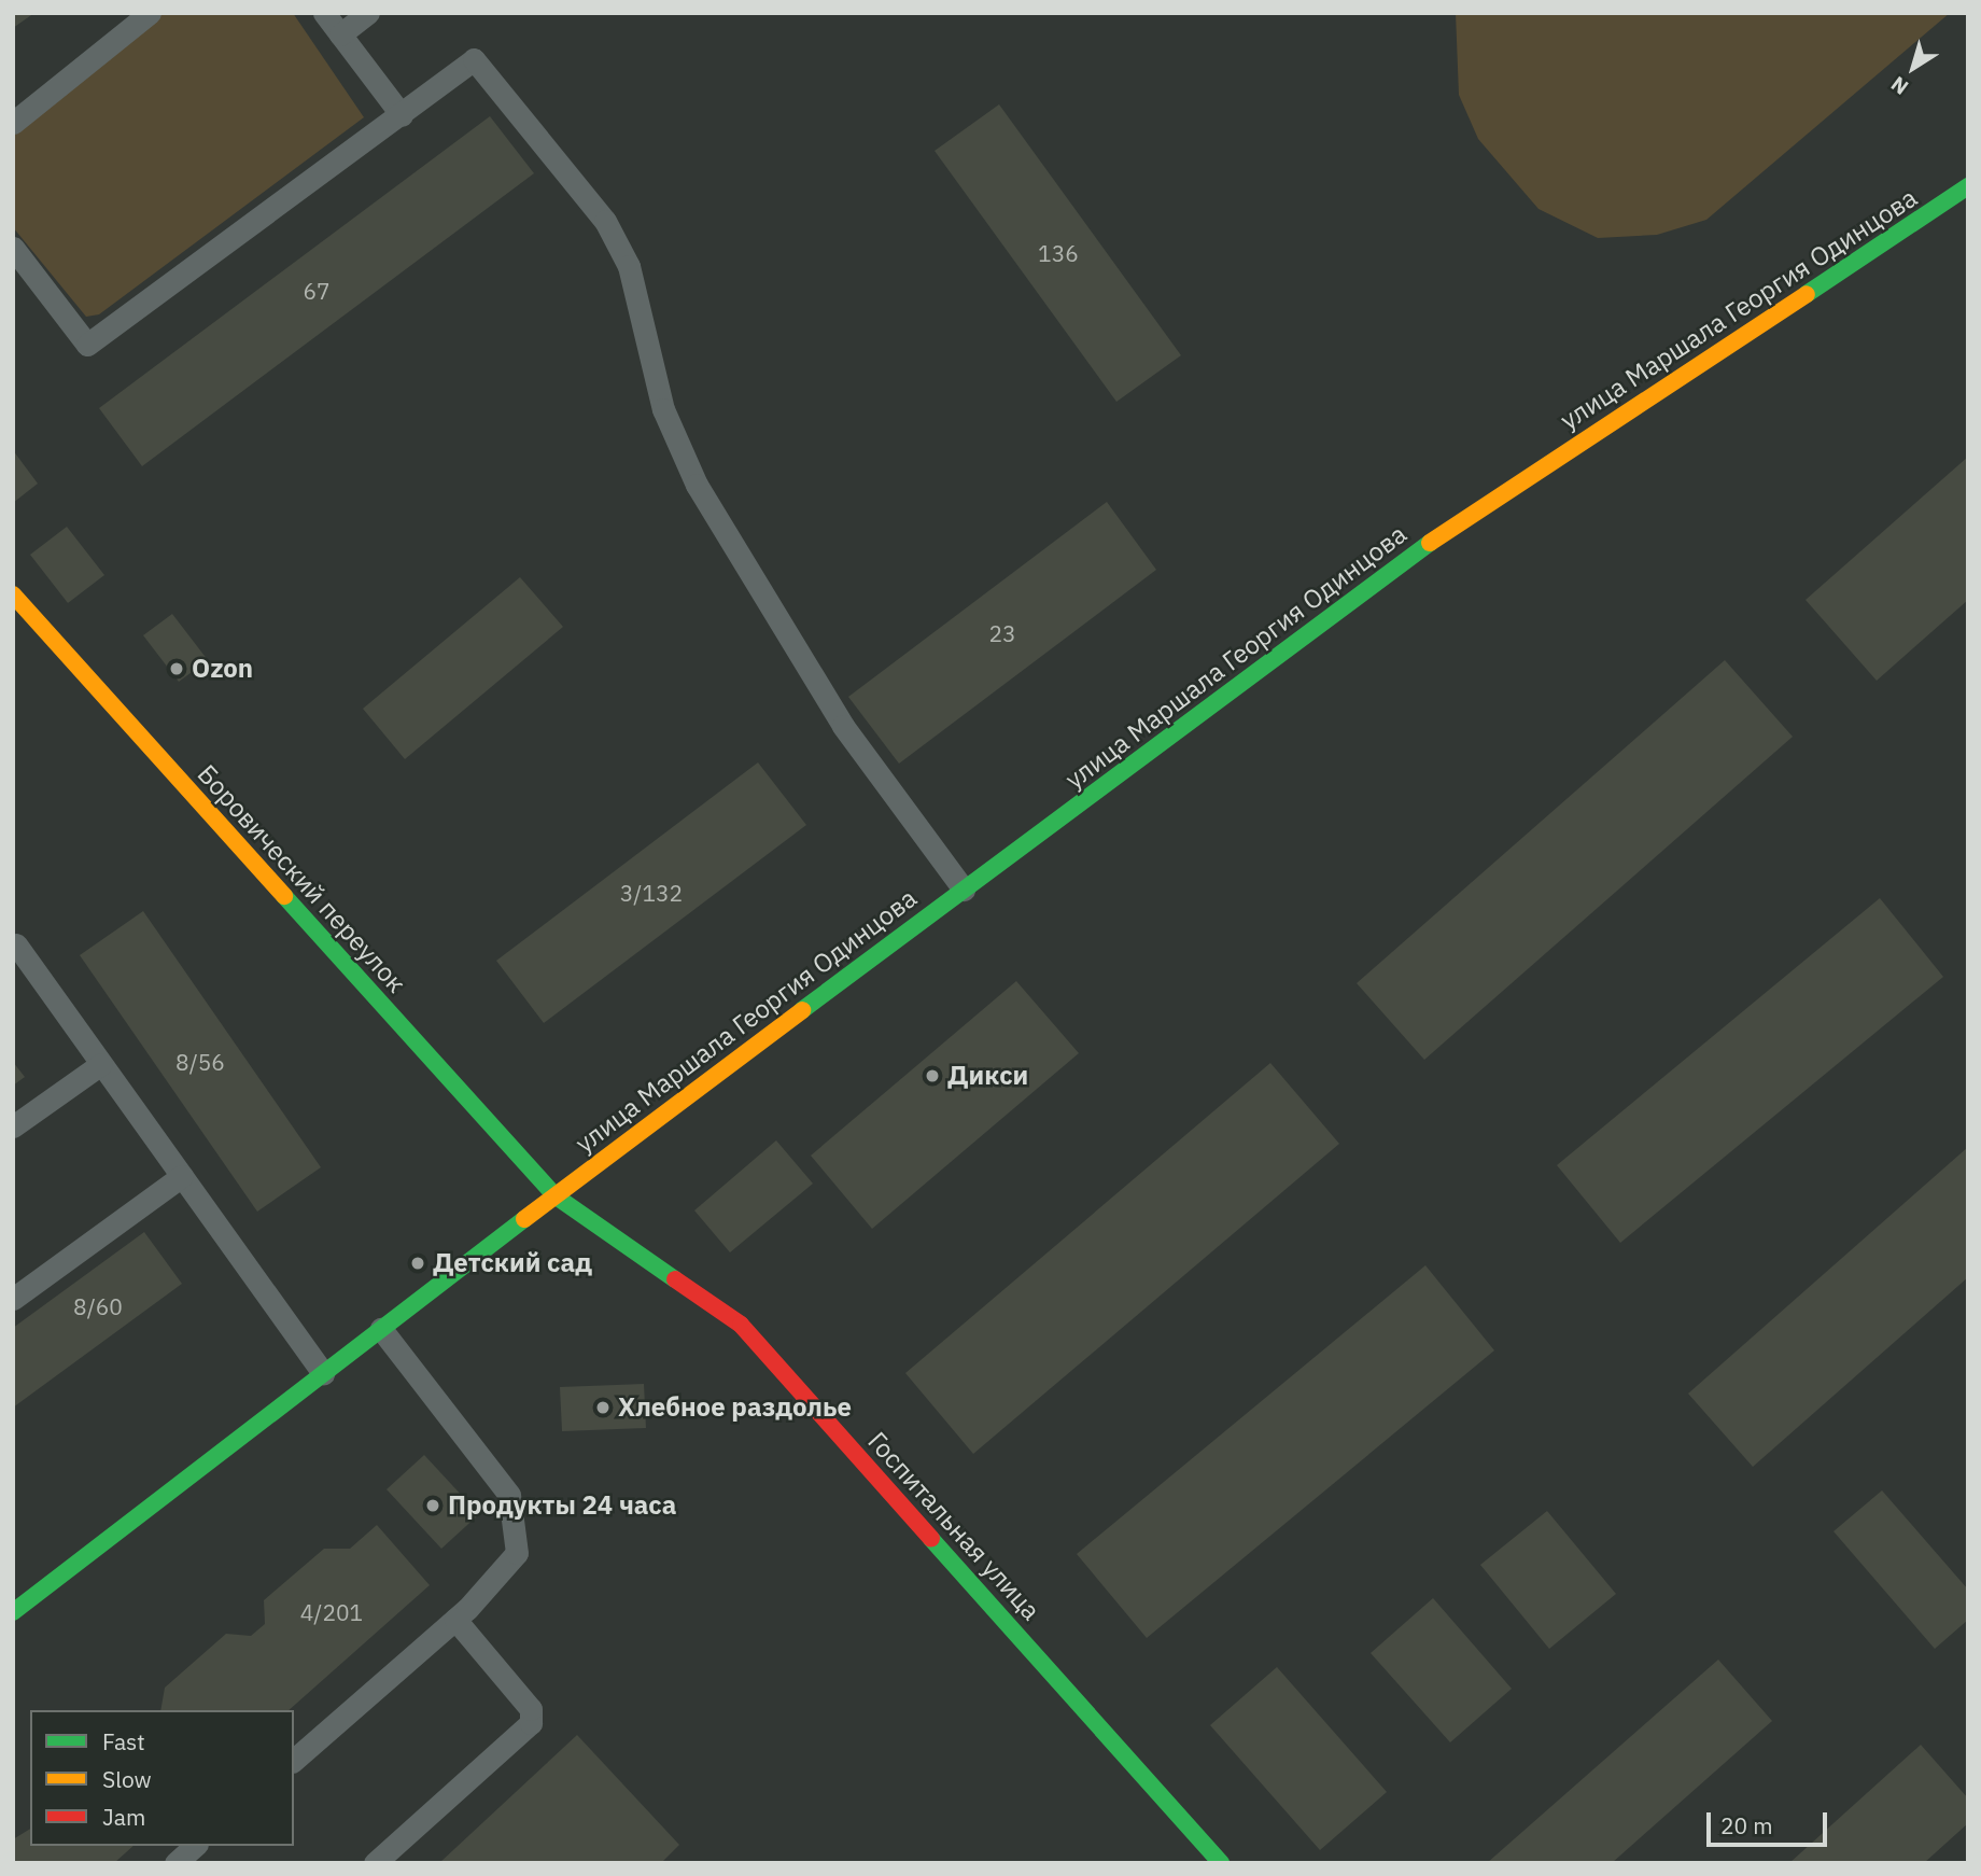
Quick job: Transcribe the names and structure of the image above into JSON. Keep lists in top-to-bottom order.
{
  "streets": {
    "street": ["улица Маршала Георгия Одинцова", "Боровический переулок", "Госпитальная улица"]
  },
  "crossings": [
    ["улица Маршала Георгия Одинцова", "Боровический переулок"],
    ["улица Маршала Георгия Одинцова", "Госпитальная улица"],
    ["Боровический переулок", "Госпитальная улица"]
  ],
  "places": [
    "Ozon",
    "Дикси",
    "Детский сад",
    "Хлебное раздолье",
    "Продукты 24 часа"
  ],
  "house_numbers": [
    "136",
    "67",
    "23",
    "3/132",
    "8/56",
    "8/60",
    "4/201"
  ],
  "legend": ["Fast", "Slow", "Jam"],
  "scale_bar": "20 m",
  "north": "bottom left"
}
